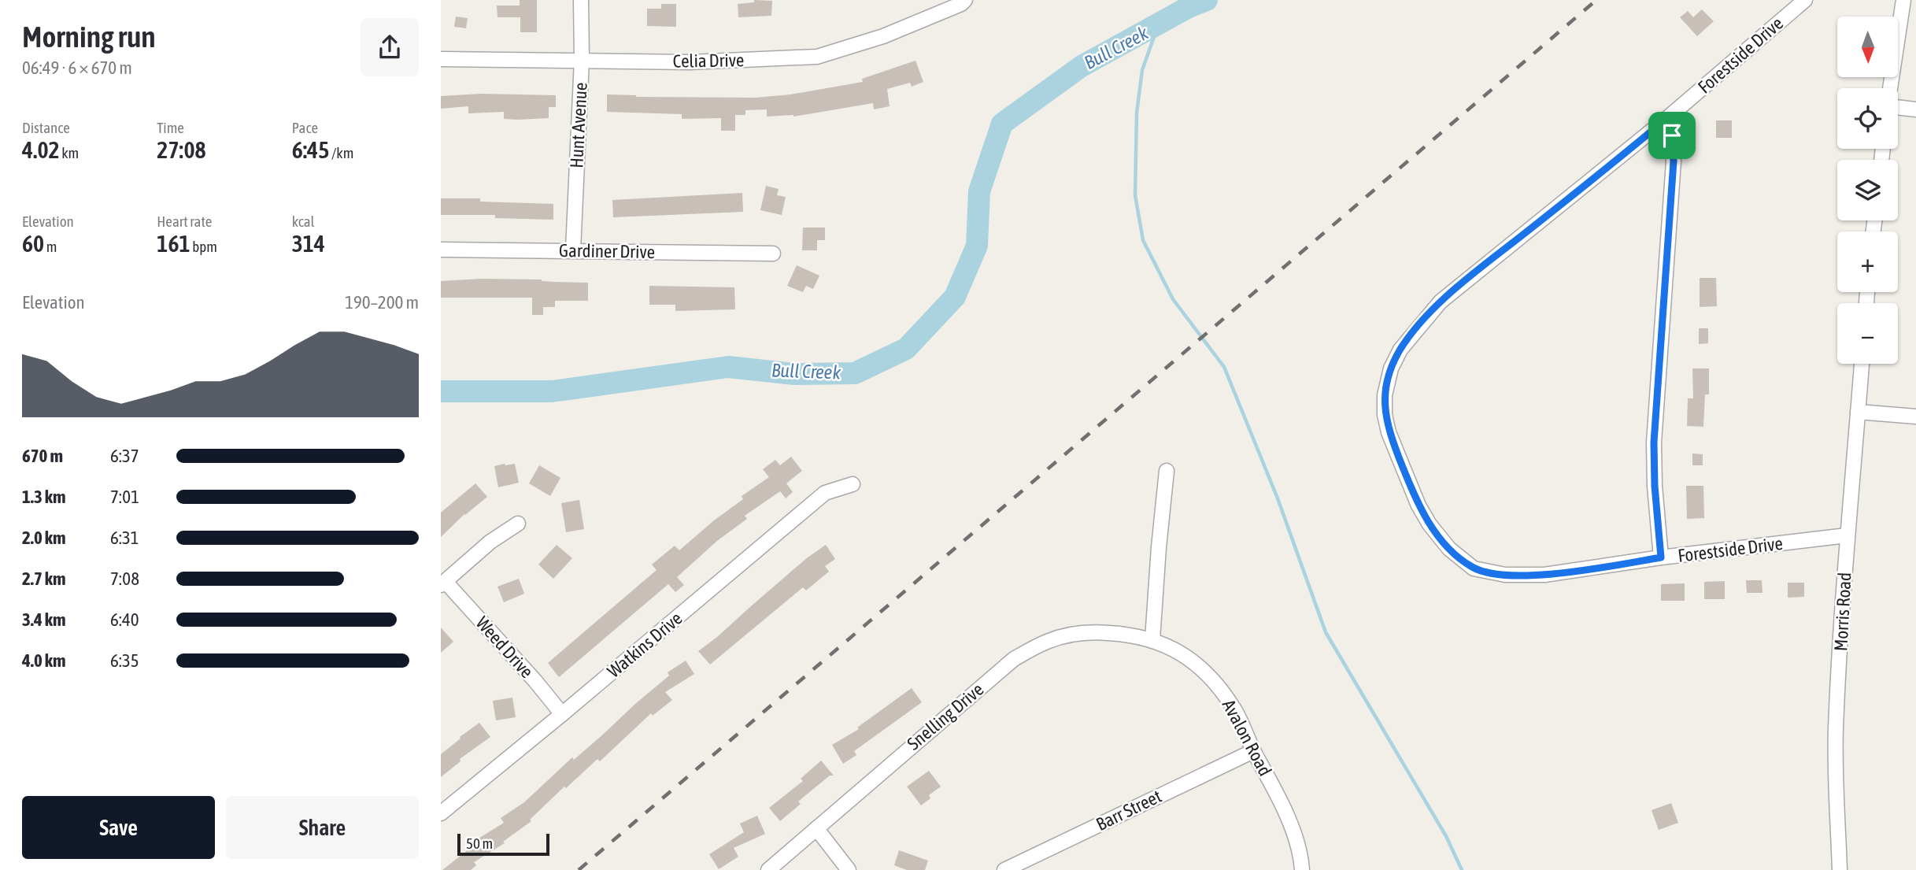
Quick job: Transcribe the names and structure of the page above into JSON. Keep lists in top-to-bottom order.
{
  "streets": {
    "street": [
      "Forestside Drive",
      "Celia Drive",
      "Hunt Avenue",
      "Gardiner Drive",
      "Morris Road",
      "Watkins Drive",
      "Weed Drive",
      "Snelling Drive",
      "Avalon Road",
      "Barr Street"
    ]
  },
  "crossings": [
    ["Forestside Drive", "Morris Road"],
    ["Celia Drive", "Hunt Avenue"],
    ["Hunt Avenue", "Gardiner Drive"],
    ["Watkins Drive", "Weed Drive"],
    ["Snelling Drive", "Avalon Road"],
    ["Avalon Road", "Barr Street"]
  ],
  "water": ["Bull Creek"],
  "scale_bar": "50 m",
  "north": "bottom",
  "page": {
    "heading": ["Morning run", "06:49 · 6 × 670 m"],
    "map_buttons": ["+", "−"],
    "stats": [
      ["Distance", "4.02 km"],
      ["Time", "27:08"],
      ["Pace", "6:45 /km"],
      ["Elevation", "60 m"],
      ["Heart rate", "161 bpm"],
      ["kcal", "314"]
    ],
    "chart": ["Elevation", "190–200 m"],
    "list": [
      {
        "name": "670 m",
        "note": "6:37"
      },
      {
        "name": "1.3 km",
        "note": "7:01"
      },
      {
        "name": "2.0 km",
        "note": "6:31"
      },
      {
        "name": "2.7 km",
        "note": "7:08"
      },
      {
        "name": "3.4 km",
        "note": "6:40"
      },
      {
        "name": "4.0 km",
        "note": "6:35"
      }
    ],
    "buttons": ["Save", "Share"],
    "scale": "50 m"
  }
}
